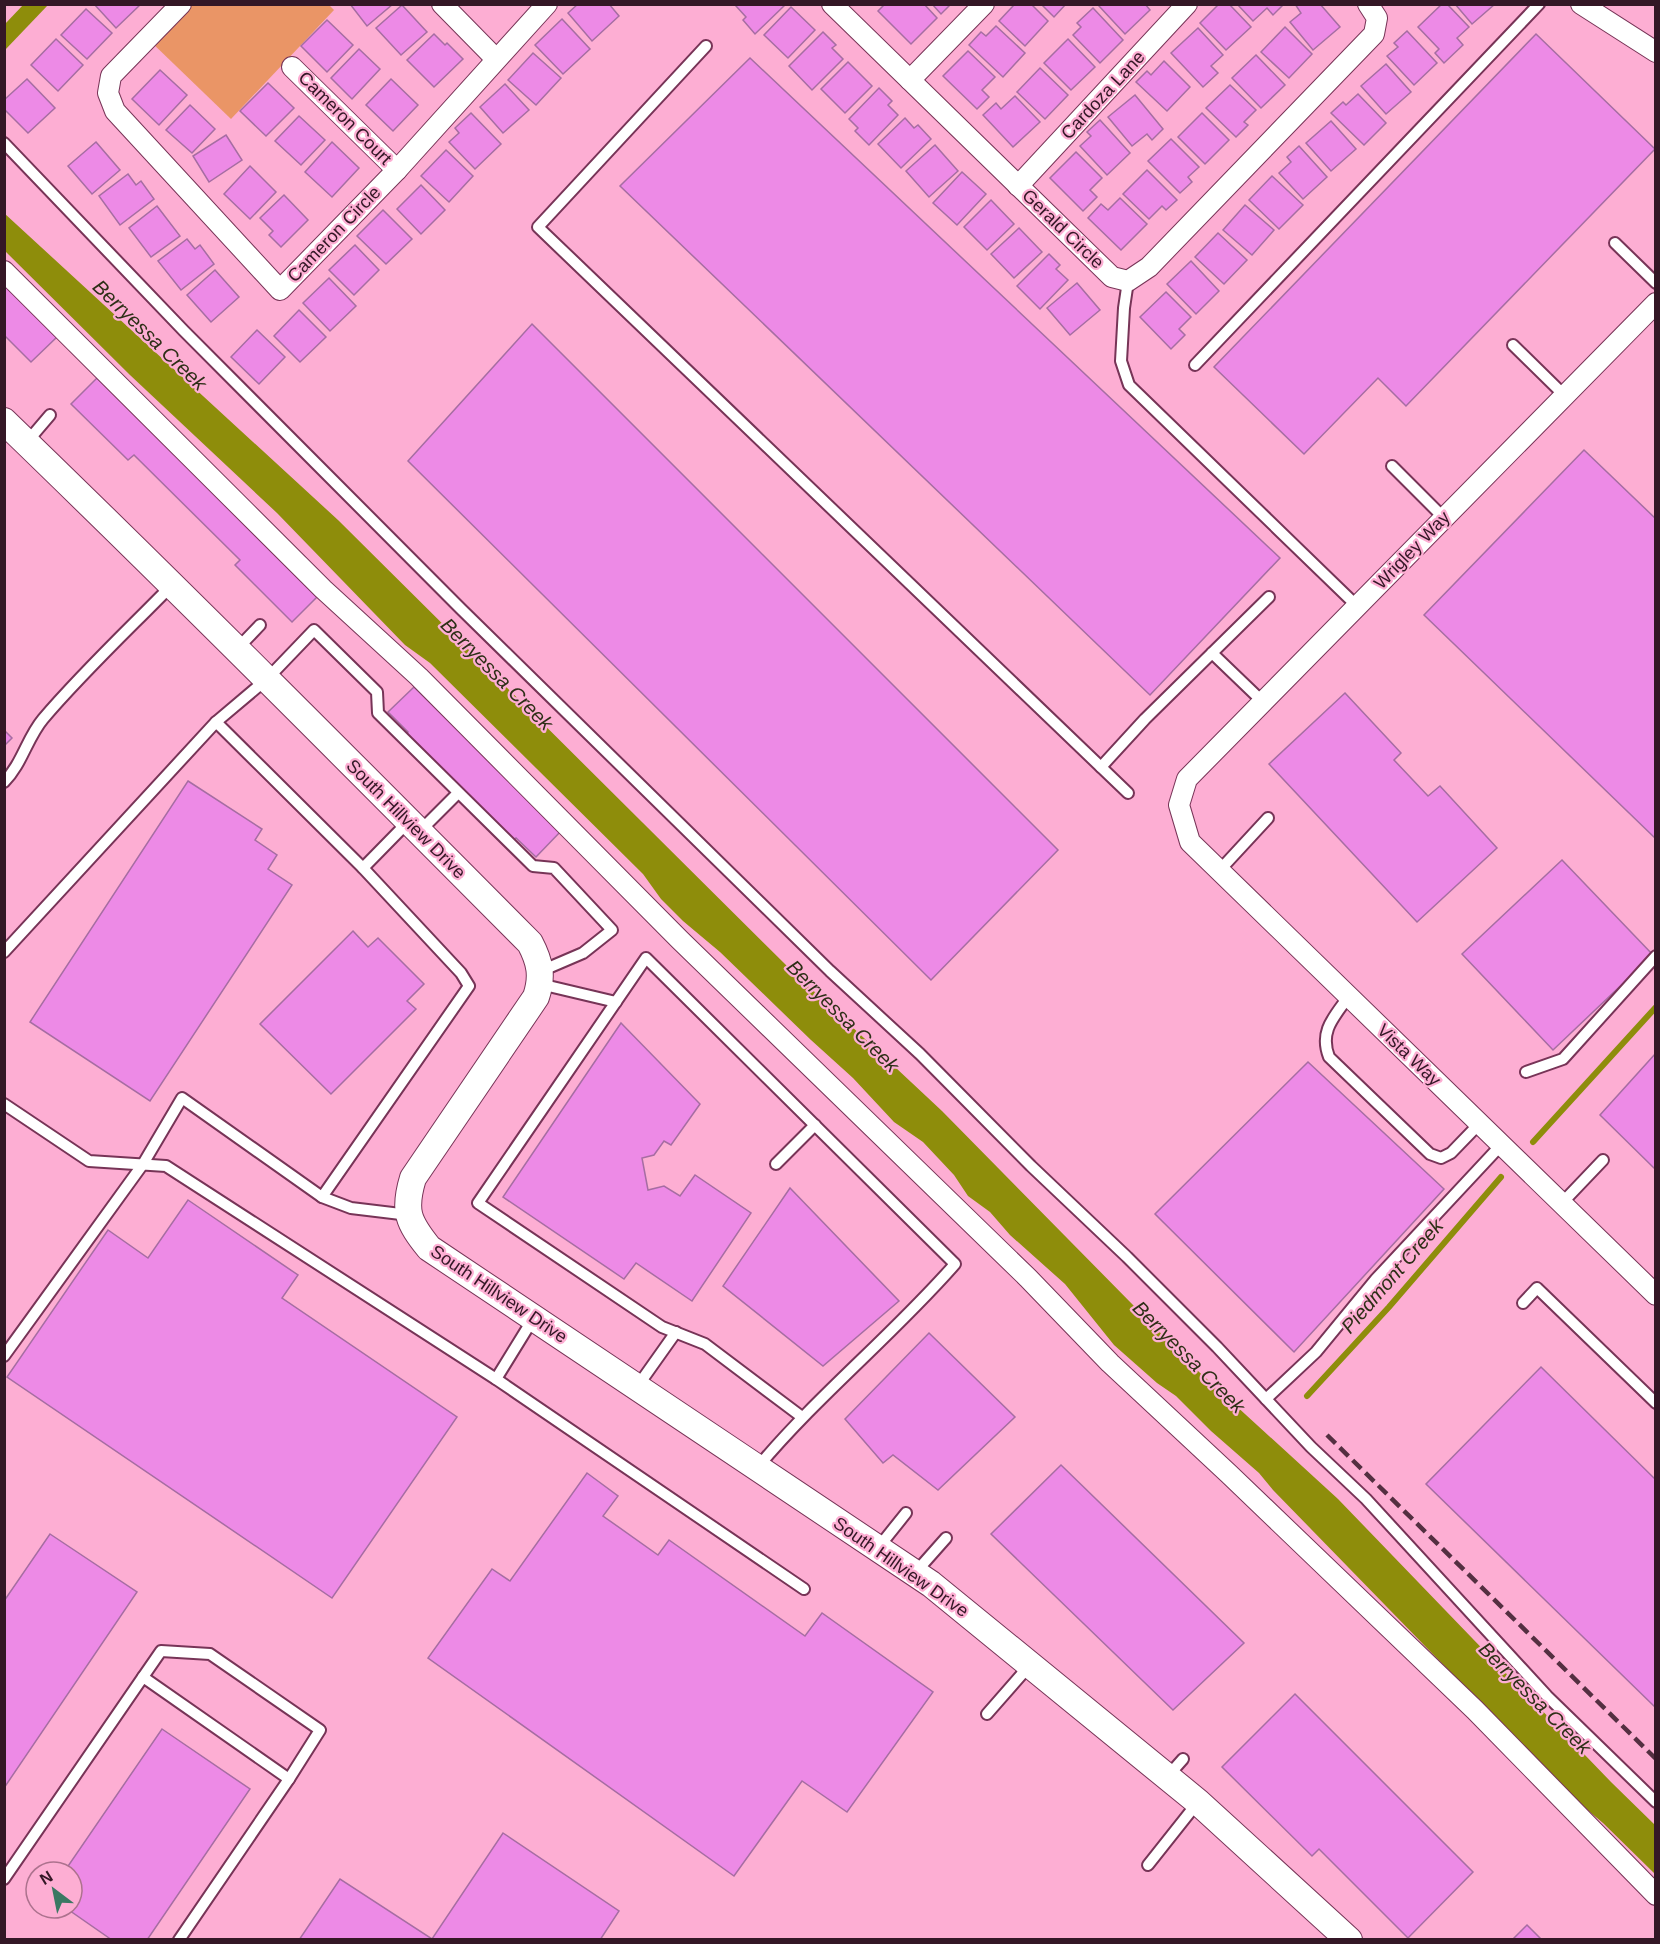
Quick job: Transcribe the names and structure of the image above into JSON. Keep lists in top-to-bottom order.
{
  "streets": {
    "street": [
      "Cardoza Lane",
      "Cameron Court",
      "Gerald Circle",
      "Cameron Circle",
      "Wrigley Way",
      "South Hillview Drive",
      "Vista Way"
    ]
  },
  "crossings": [
    ["Cardoza Lane", "Gerald Circle"],
    ["Cameron Court", "Cameron Circle"],
    ["Wrigley Way", "Vista Way"]
  ],
  "water": ["Berryessa Creek", "Piedmont Creek"],
  "north": "top left"
}
